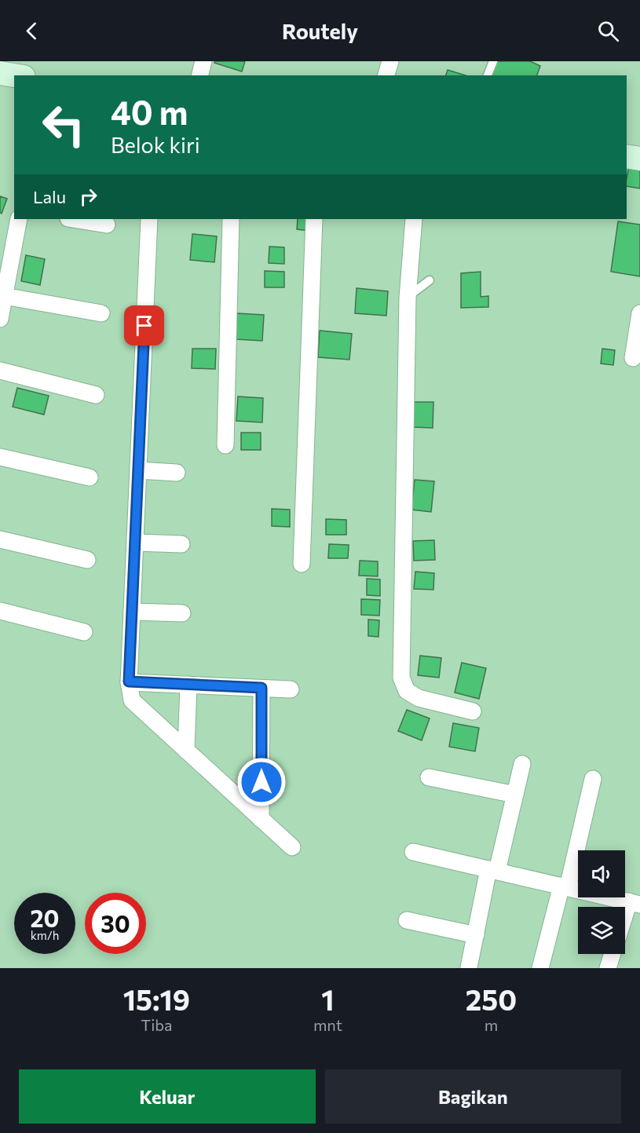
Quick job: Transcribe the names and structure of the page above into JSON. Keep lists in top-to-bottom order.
{
  "page": {
    "header": "Routely",
    "turn": ["40 m", "Belok kiri"],
    "then": "Lalu",
    "speed": "20 km/h",
    "limit": "30",
    "eta": [
      "15:19",
      "Tiba",
      "1",
      "mnt",
      "250",
      "m"
    ],
    "buttons": ["Keluar", "Bagikan"]
  }
}
